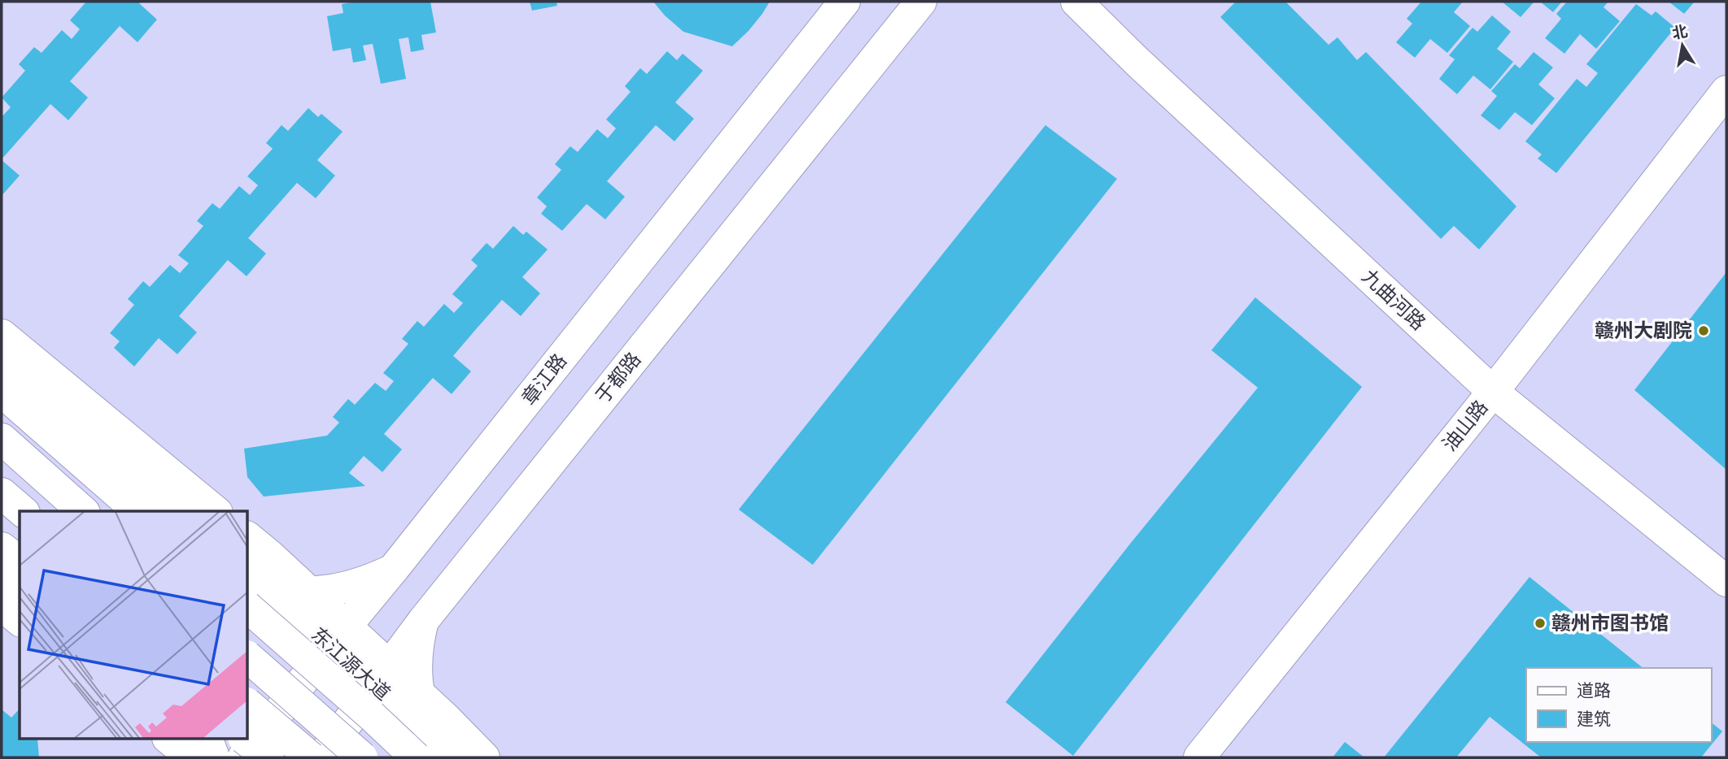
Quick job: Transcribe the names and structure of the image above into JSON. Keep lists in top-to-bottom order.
{
  "streets": {
    "main road": [
      "九曲河路",
      "于都路",
      "章江路",
      "油山路",
      "东江源大道"
    ]
  },
  "crossings": [
    ["九曲河路", "油山路"],
    ["于都路", "东江源大道"],
    ["章江路", "东江源大道"]
  ],
  "places": ["赣州大剧院", "赣州市图书馆"],
  "legend": ["道路", "建筑"],
  "north": "top"
}
